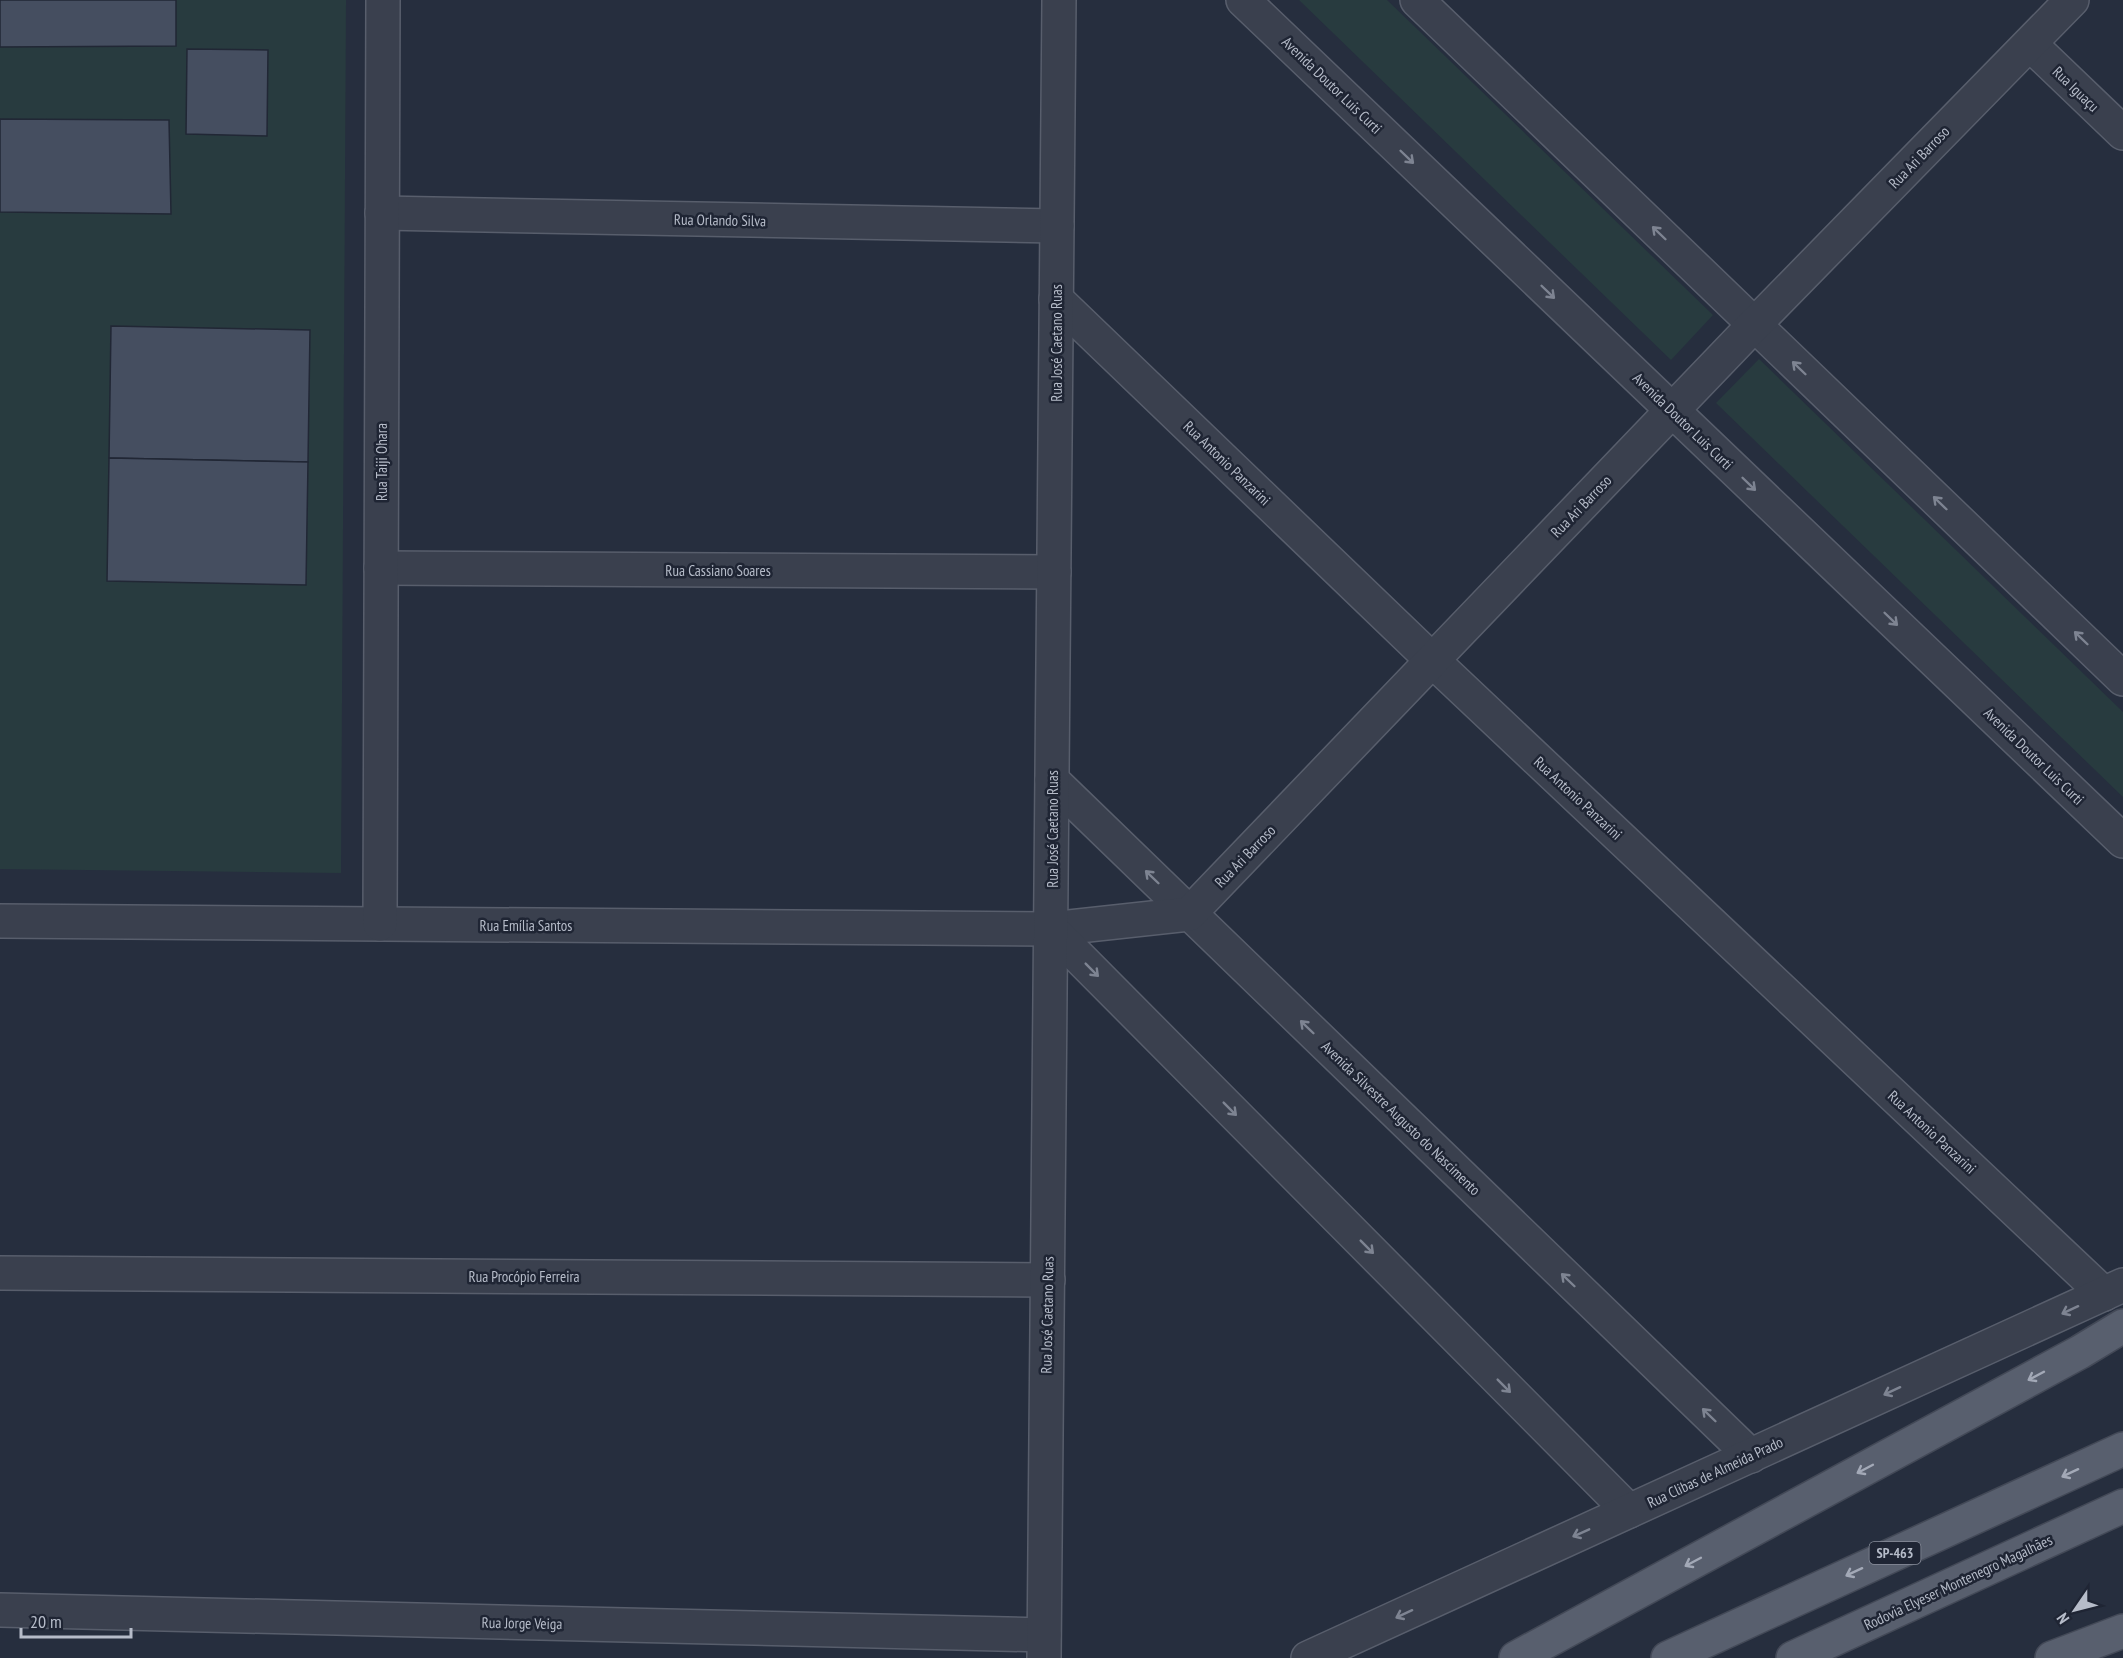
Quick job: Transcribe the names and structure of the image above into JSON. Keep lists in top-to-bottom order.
{
  "streets": {
    "main road": ["SP-463", "Rodovia Elyeser Montenegro Magalhães"],
    "street": [
      "Avenida Doutor Luis Curti",
      "Rua Iguaçu",
      "Rua Ari Barroso",
      "Rua Orlando Silva",
      "Rua José Caetano Ruas",
      "Rua Taiji Ohara",
      "Rua Antonio Panzarini",
      "Rua Cassiano Soares",
      "Rua Emília Santos",
      "Avenida Silvestre Augusto do Nascimento",
      "Rua Procópio Ferreira",
      "Rua Clibas de Almeida Prado",
      "Rua Jorge Veiga"
    ]
  },
  "crossings": [
    ["Avenida Doutor Luis Curti", "Rua Ari Barroso"],
    ["Rua Iguaçu", "Rua Ari Barroso"],
    ["Rua Ari Barroso", "Rua Antonio Panzarini"],
    ["Rua Ari Barroso", "Avenida Silvestre Augusto do Nascimento"],
    ["Rua Orlando Silva", "Rua José Caetano Ruas"],
    ["Rua Orlando Silva", "Rua Taiji Ohara"],
    ["Rua José Caetano Ruas", "Rua Antonio Panzarini"],
    ["Rua José Caetano Ruas", "Rua Cassiano Soares"],
    ["Rua José Caetano Ruas", "Rua Emília Santos"],
    ["Rua José Caetano Ruas", "Avenida Silvestre Augusto do Nascimento"],
    ["Rua José Caetano Ruas", "Rua Procópio Ferreira"],
    ["Rua José Caetano Ruas", "Rua Jorge Veiga"],
    ["Rua Taiji Ohara", "Rua Cassiano Soares"],
    ["Rua Taiji Ohara", "Rua Emília Santos"],
    ["Rua Antonio Panzarini", "Rua Clibas de Almeida Prado"],
    ["Avenida Silvestre Augusto do Nascimento", "Rua Clibas de Almeida Prado"]
  ],
  "one_way": ["Rua Clibas de Almeida Prado"],
  "scale_bar": "20 m",
  "north": "bottom left"
}
